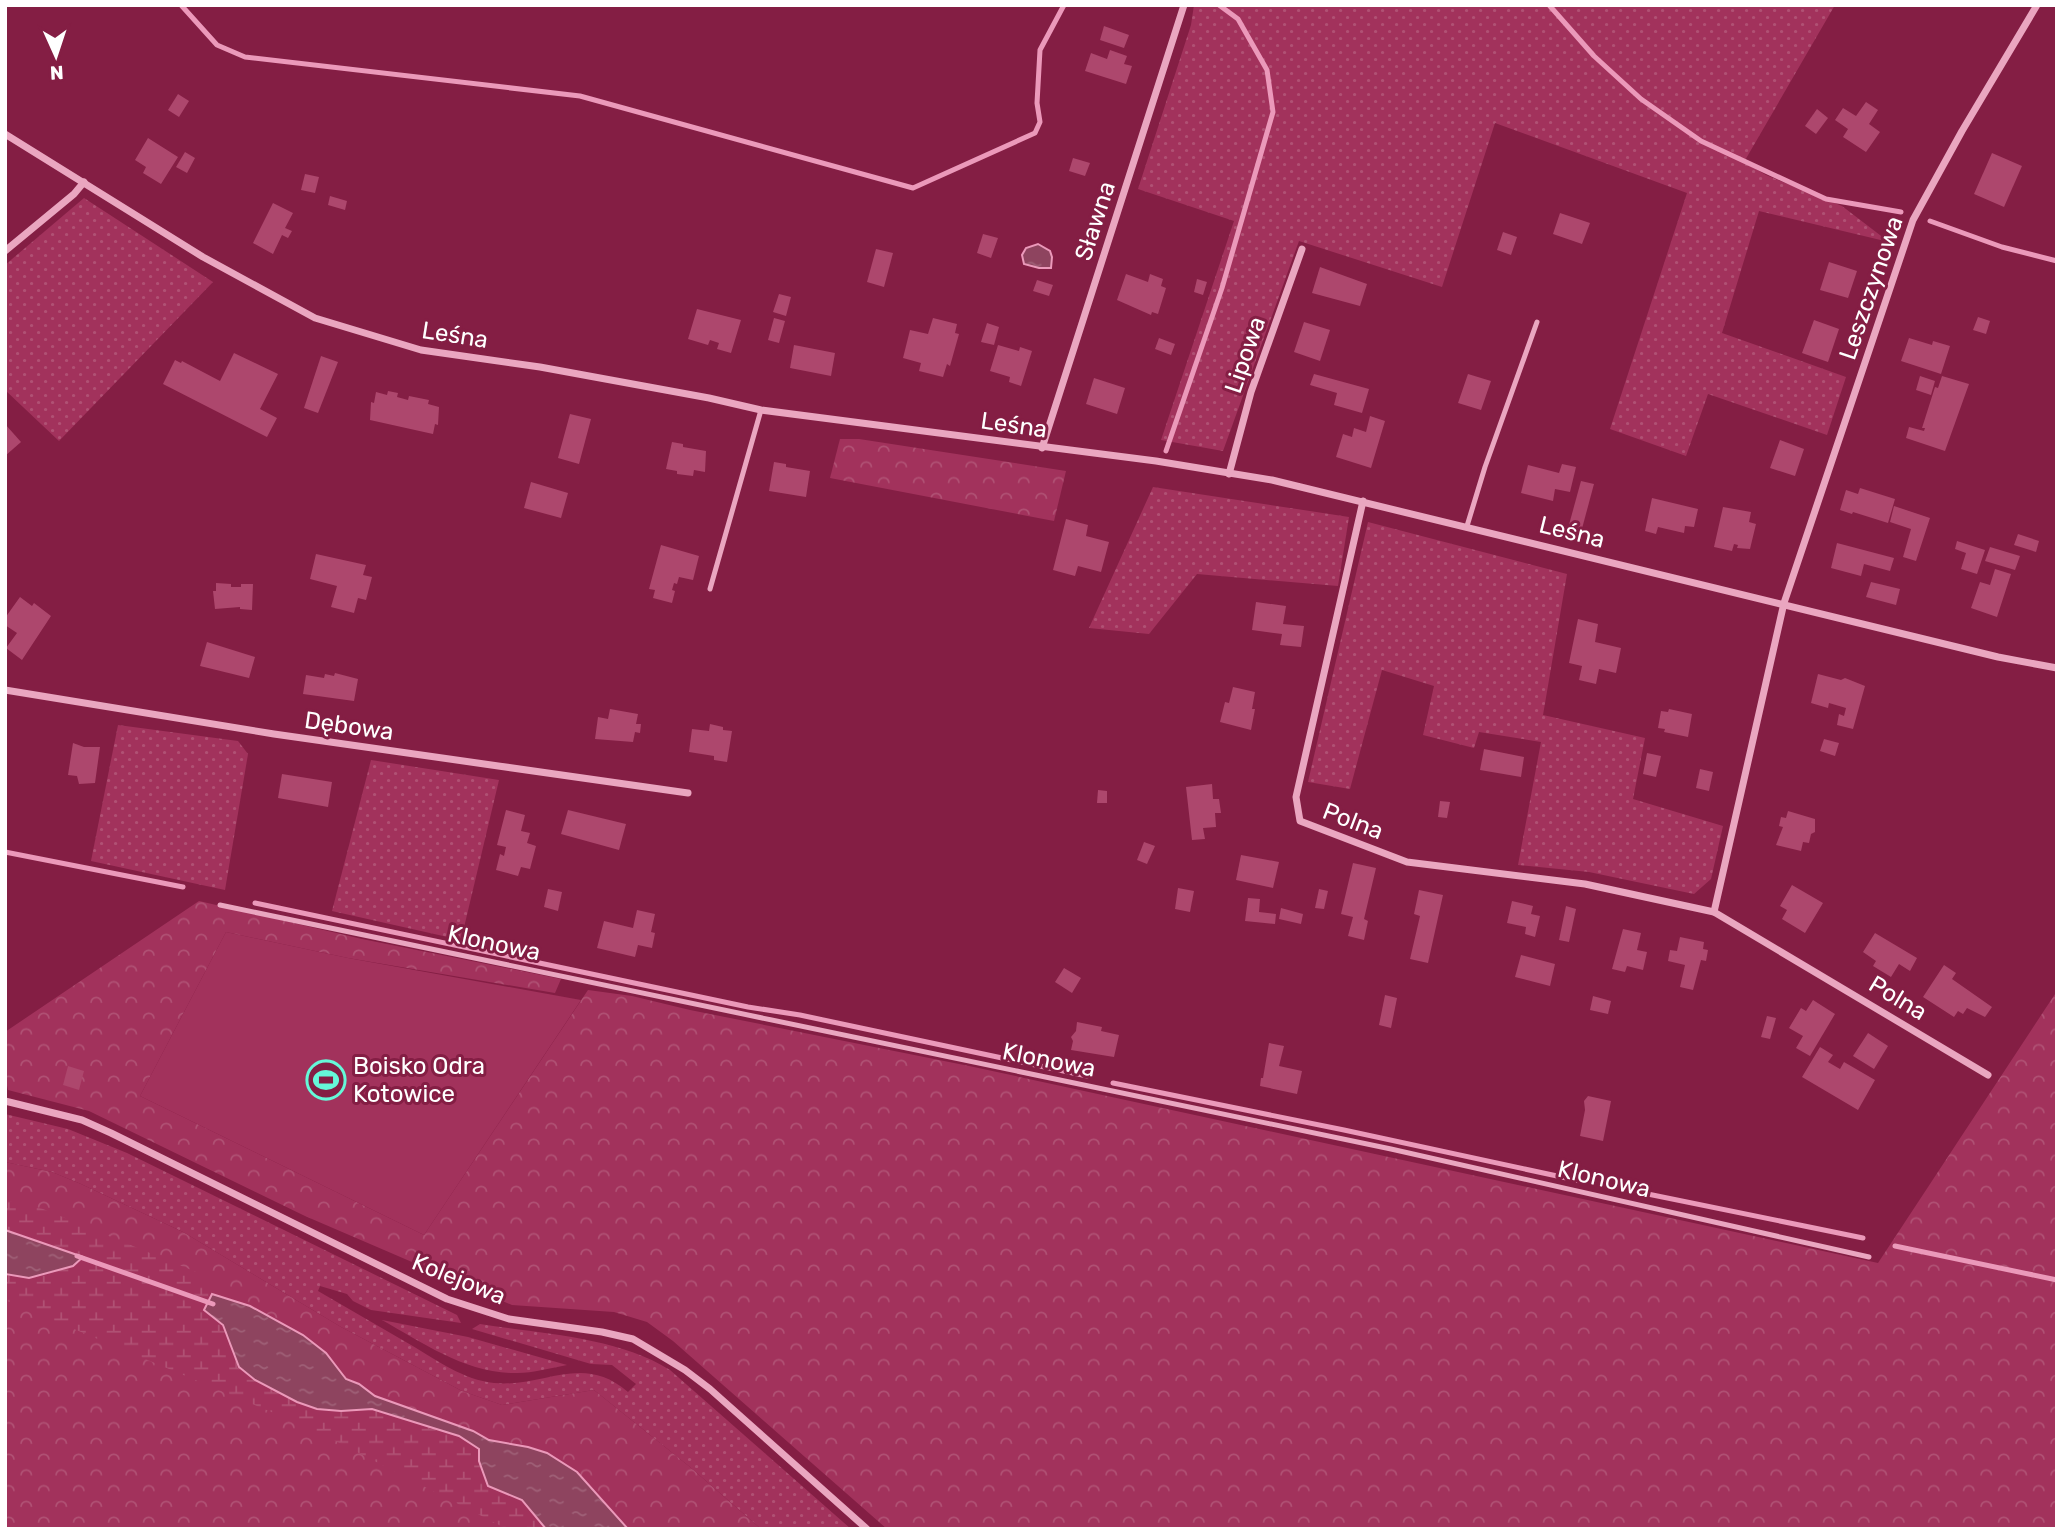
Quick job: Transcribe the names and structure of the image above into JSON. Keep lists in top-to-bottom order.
{
  "streets": {
    "street": [
      "Sławna",
      "Leszczynowa",
      "Leśna",
      "Lipowa",
      "Dębowa",
      "Polna",
      "Kolejowa"
    ],
    "lane": ["Klonowa"]
  },
  "crossings": [
    ["Sławna", "Leśna"],
    ["Leszczynowa", "Leśna"],
    ["Leśna", "Lipowa"],
    ["Leśna", "Polna"]
  ],
  "places": {
    "sports": ["Boisko Odra Kotowice"]
  },
  "north": "bottom"
}
